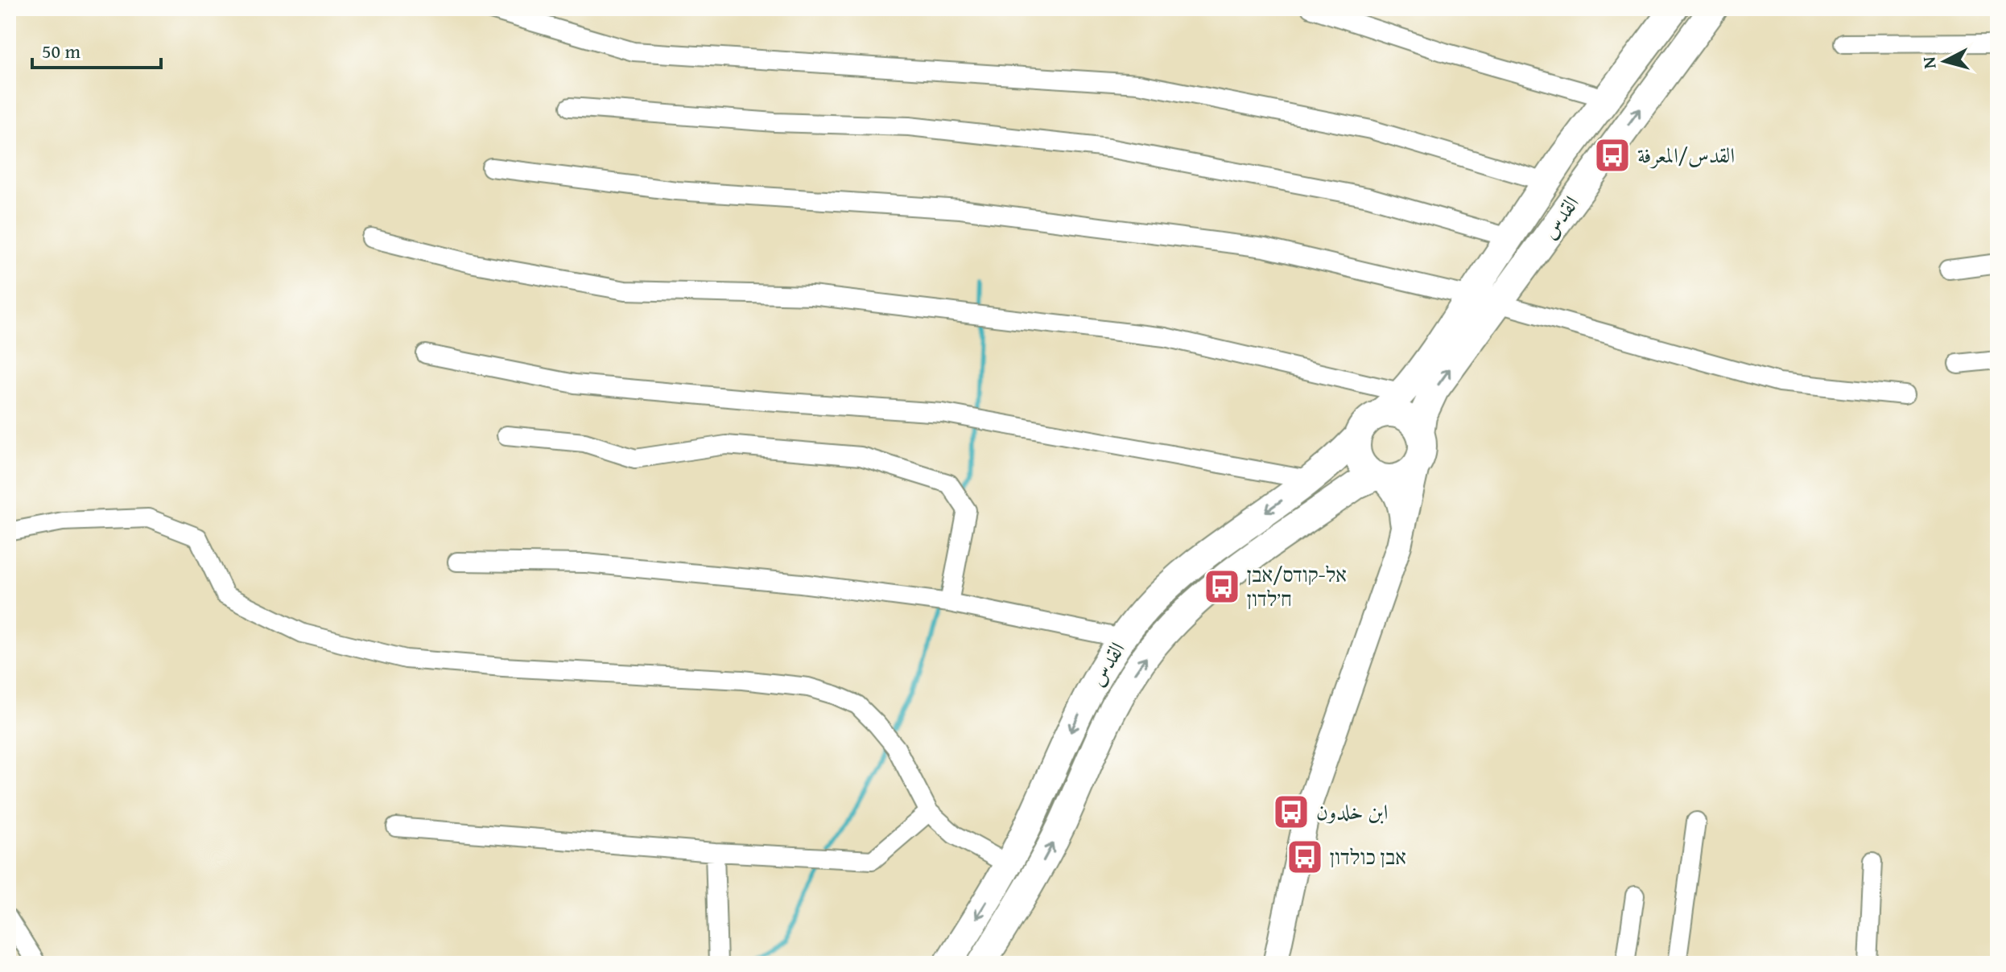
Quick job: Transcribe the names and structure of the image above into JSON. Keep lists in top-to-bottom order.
{
  "streets": {
    "main road": ["القدس"]
  },
  "places": {
    "bus stop": [
      "القدس/المعرفة",
      "אל-קודס/אבן ח׳לדון",
      "ابن خلدون",
      "אבן כולדון"
    ]
  },
  "scale_bar": "50 m",
  "north": "left"
}
